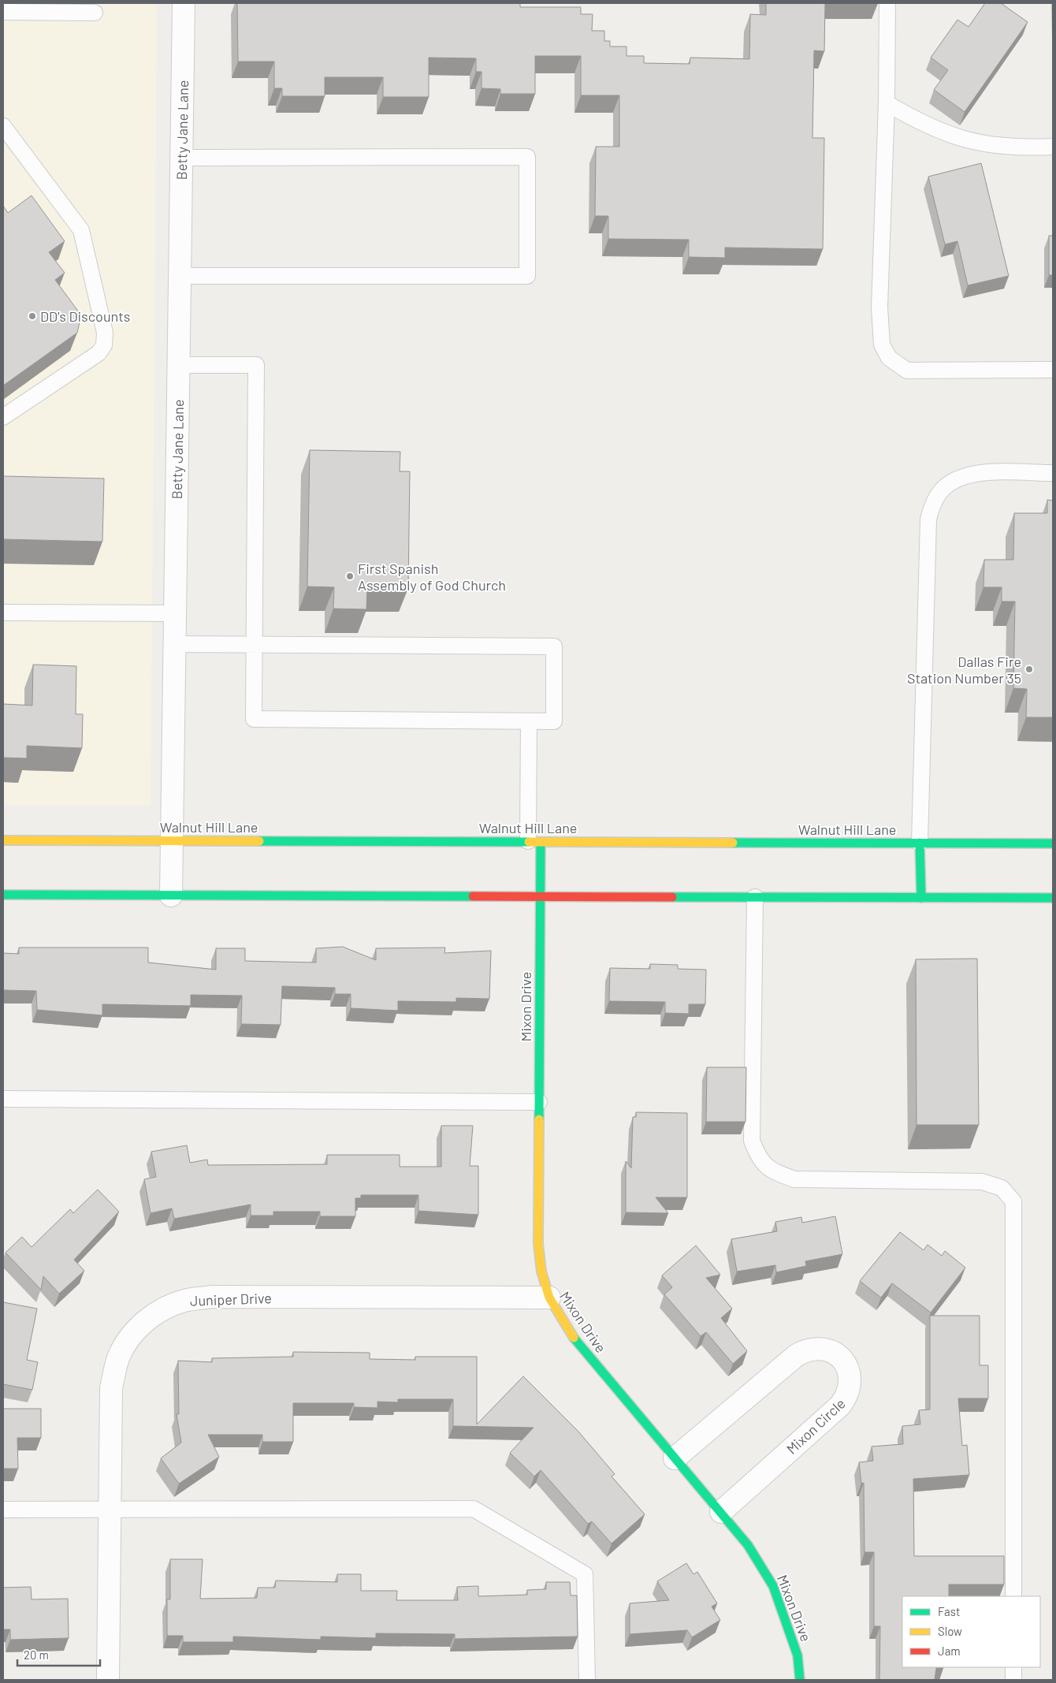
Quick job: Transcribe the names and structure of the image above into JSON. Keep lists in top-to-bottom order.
{
  "streets": {
    "main road": ["Walnut Hill Lane", "Mixon Drive"],
    "street": ["Betty Jane Lane", "Juniper Drive", "Mixon Circle"]
  },
  "crossings": [
    ["Betty Jane Lane", "Walnut Hill Lane"],
    ["Walnut Hill Lane", "Mixon Drive"],
    ["Mixon Drive", "Juniper Drive"],
    ["Mixon Drive", "Mixon Circle"]
  ],
  "places": ["DD's Discounts", "First Spanish Assembly of God Church", "Dallas Fire Station Number 35"],
  "legend": ["Fast", "Slow", "Jam"],
  "scale_bar": "20 m"
}
